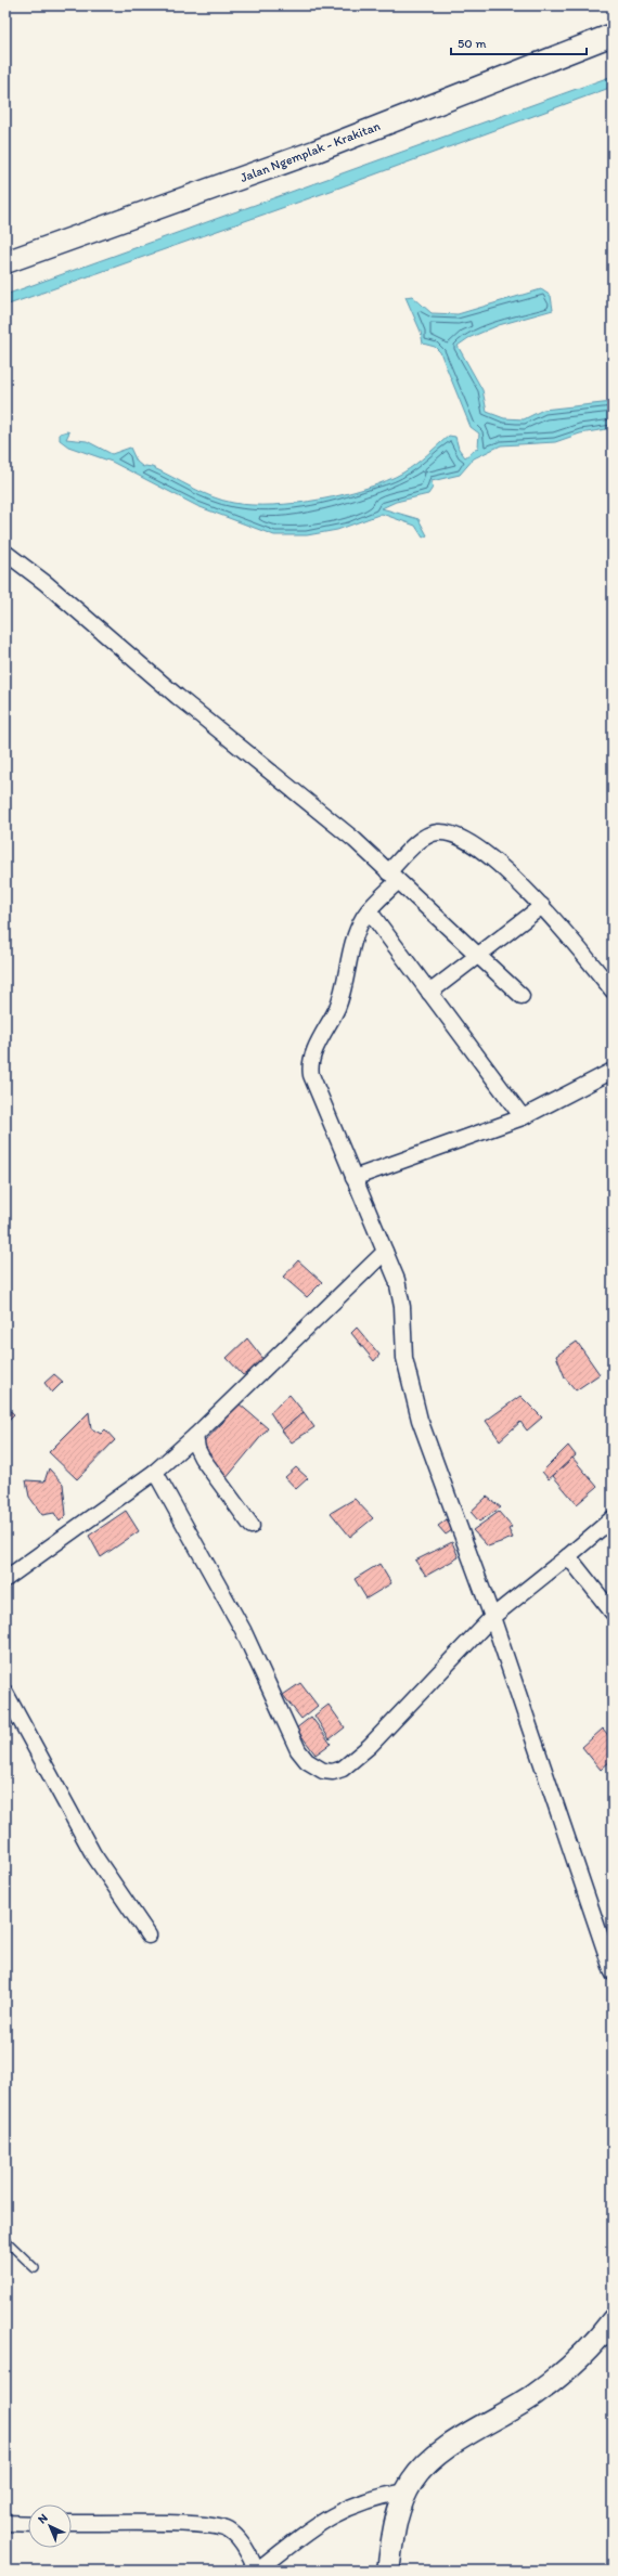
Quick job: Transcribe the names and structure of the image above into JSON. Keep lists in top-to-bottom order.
{
  "streets": {
    "street": ["Jalan Ngemplak - Krakitan"]
  },
  "scale_bar": "50 m",
  "north": "top left"
}
